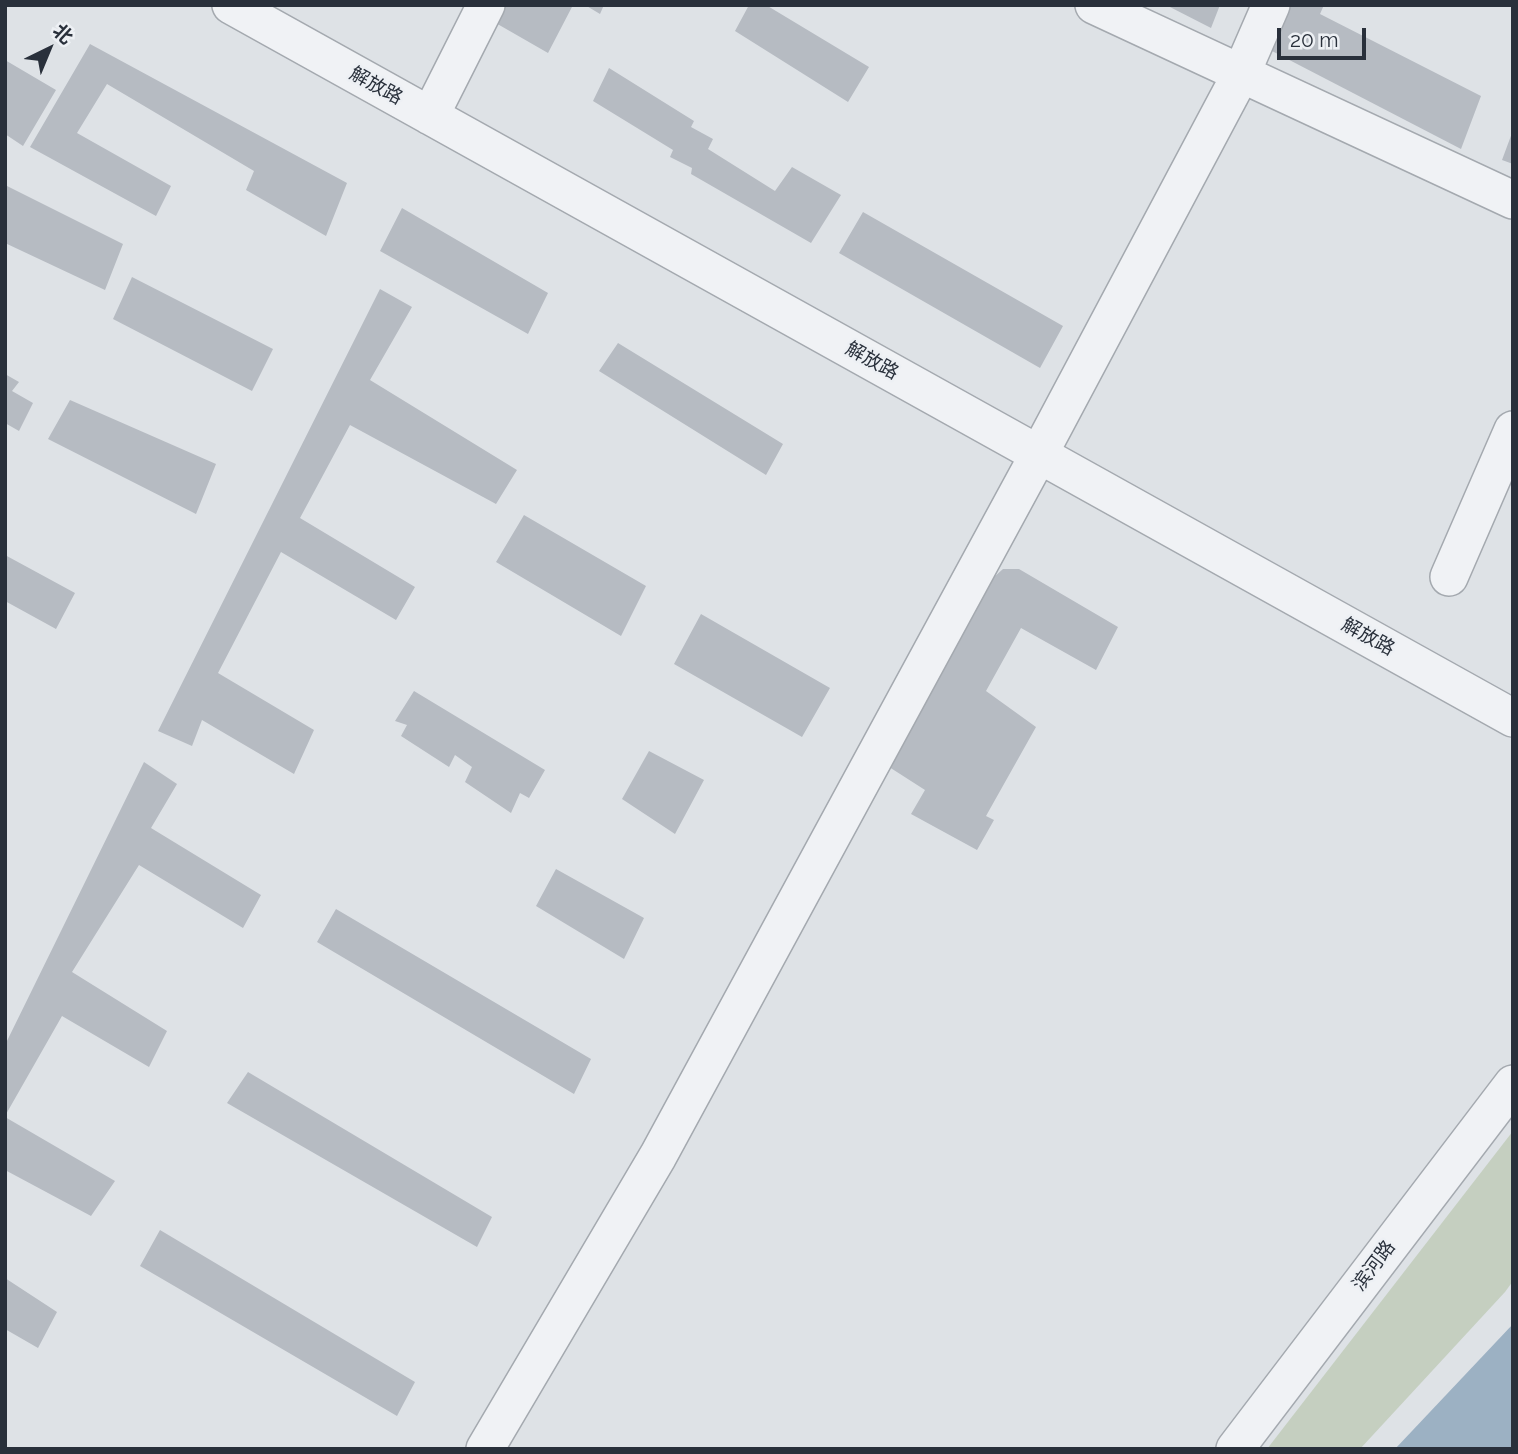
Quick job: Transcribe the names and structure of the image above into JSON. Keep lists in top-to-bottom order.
{
  "streets": {
    "street": ["解放路", "滨河路"]
  },
  "scale_bar": "20 m",
  "north": "top right"
}
